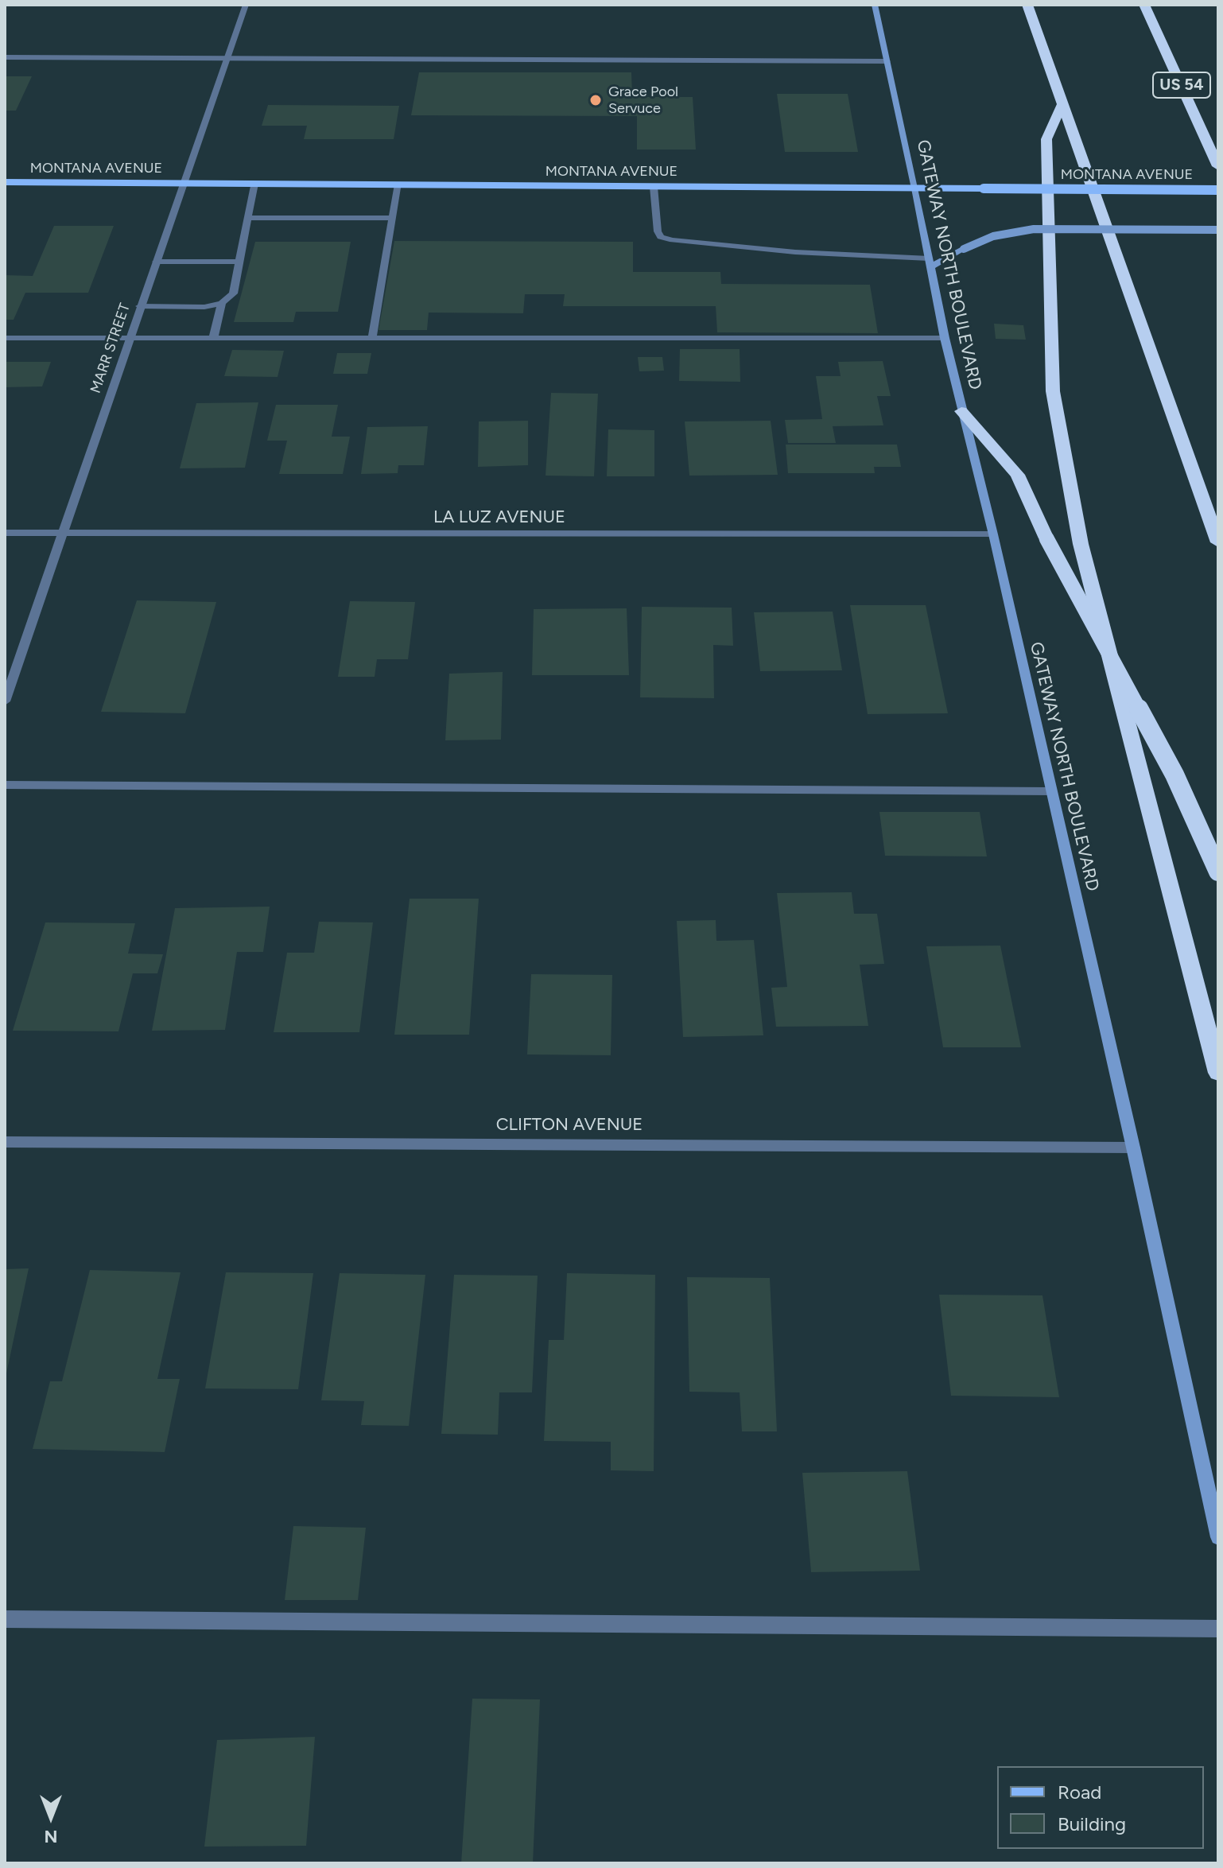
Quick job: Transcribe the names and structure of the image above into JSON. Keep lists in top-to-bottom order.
{
  "streets": {
    "highway": ["US 54"],
    "main road": ["MONTANA AVENUE", "GATEWAY NORTH BOULEVARD"],
    "street": ["MARR STREET", "LA LUZ AVENUE", "CLIFTON AVENUE"]
  },
  "crossings": [
    ["MONTANA AVENUE", "GATEWAY NORTH BOULEVARD"],
    ["MONTANA AVENUE", "MARR STREET"],
    ["GATEWAY NORTH BOULEVARD", "LA LUZ AVENUE"],
    ["GATEWAY NORTH BOULEVARD", "CLIFTON AVENUE"],
    ["MARR STREET", "LA LUZ AVENUE"]
  ],
  "places": ["Grace Pool Servuce"],
  "legend": ["Road", "Building"],
  "north": "bottom"
}
